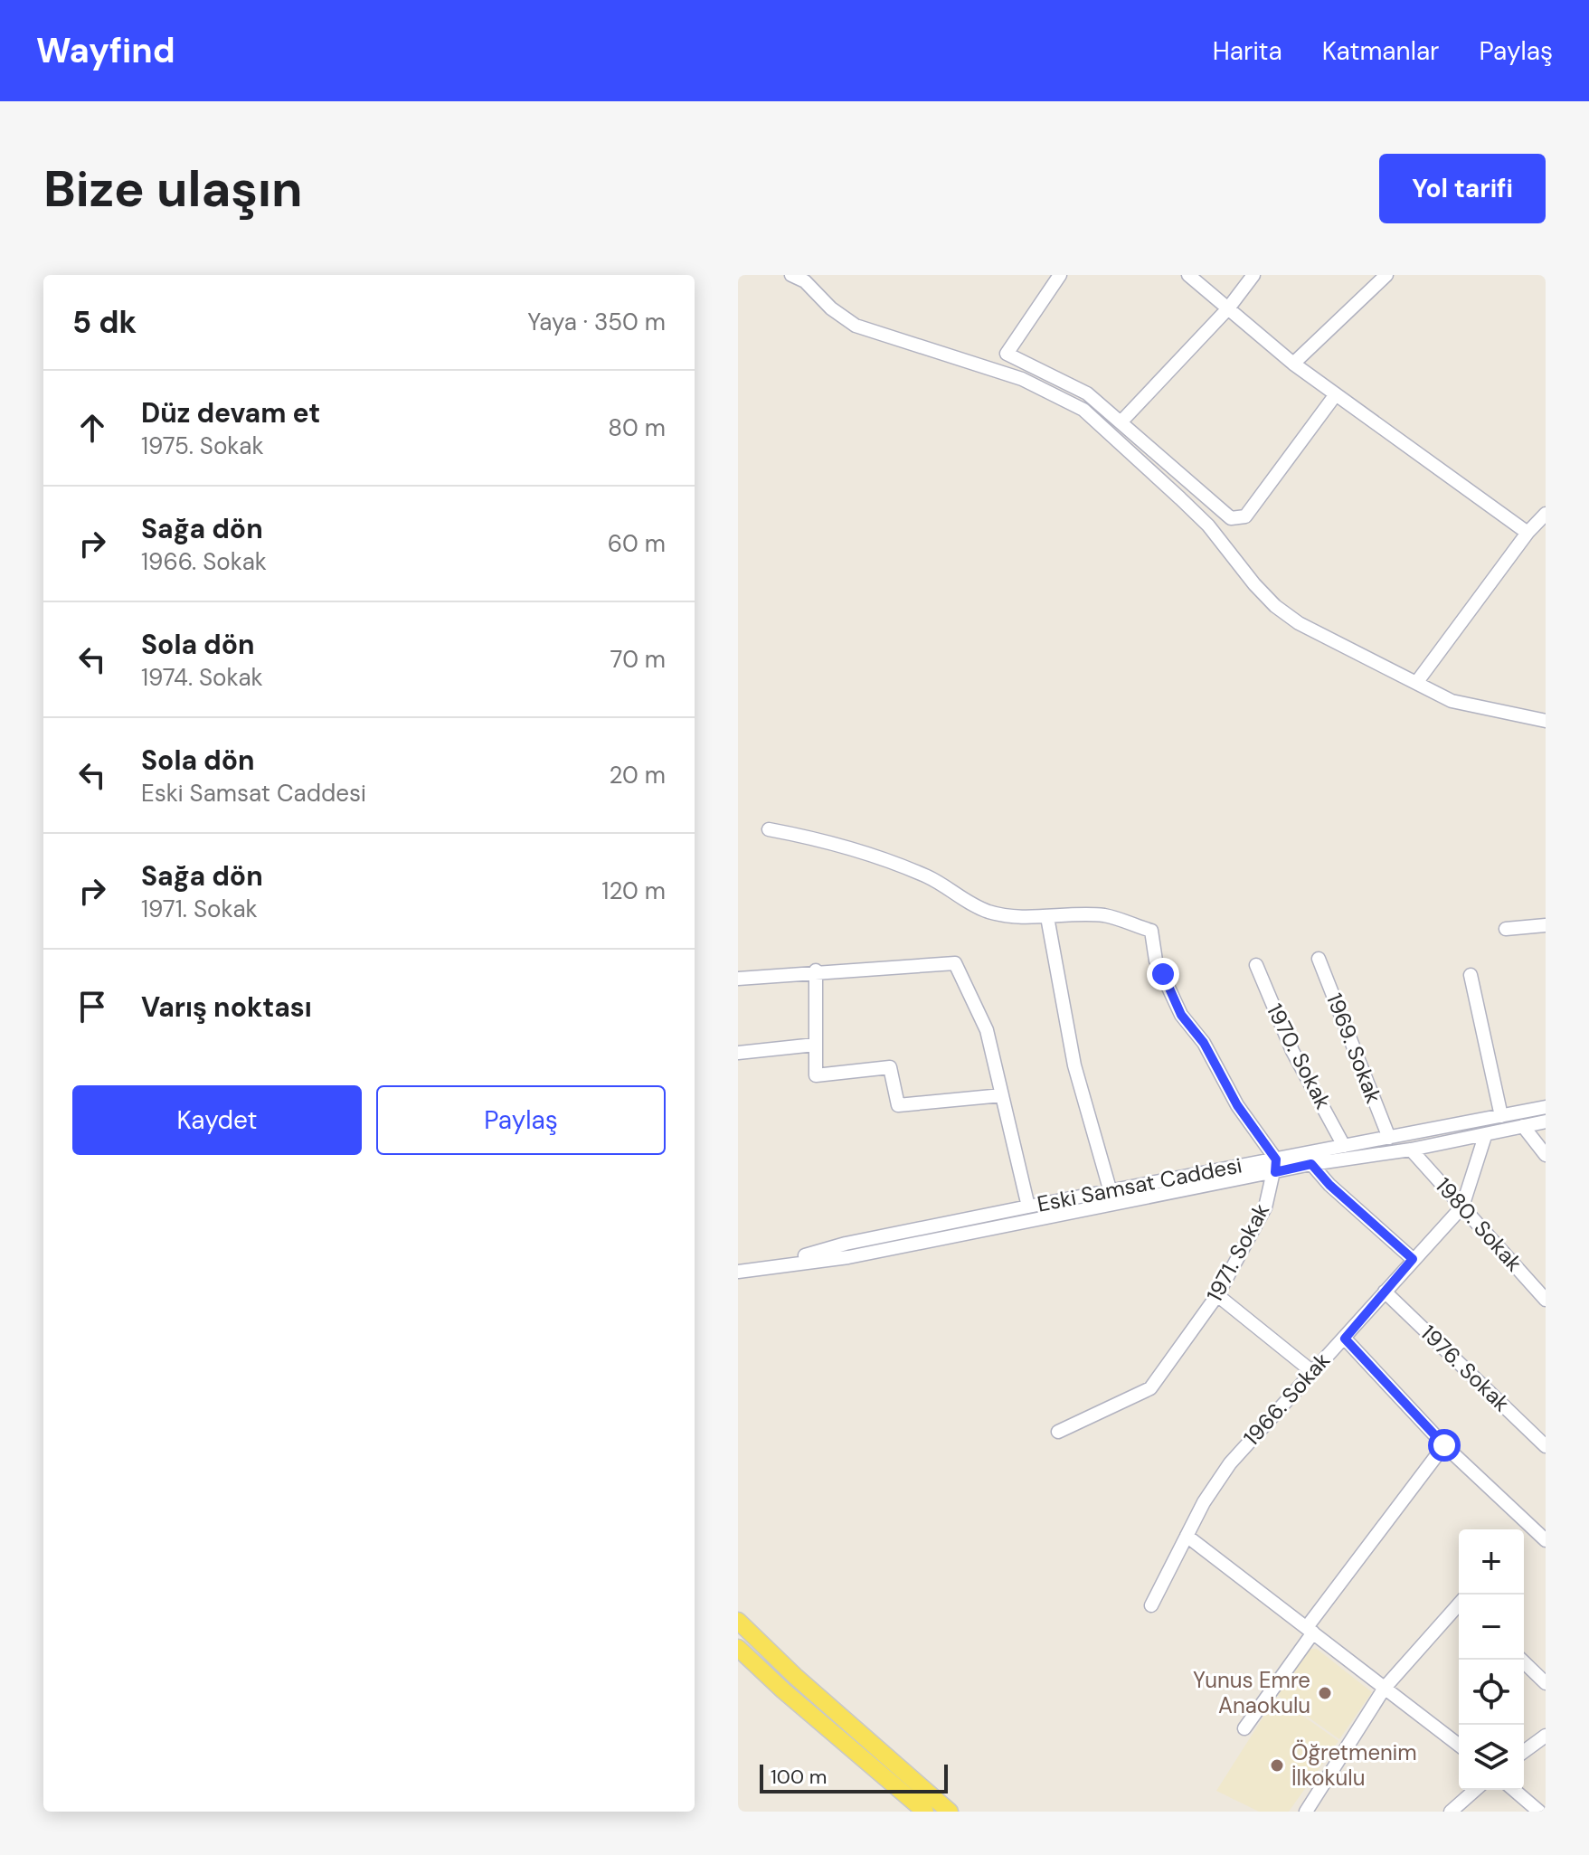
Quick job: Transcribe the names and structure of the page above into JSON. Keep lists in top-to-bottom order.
{
  "streets": {
    "street": [
      "1969. Sokak",
      "1970. Sokak",
      "Eski Samsat Caddesi",
      "1980. Sokak",
      "1971. Sokak",
      "1976. Sokak",
      "1966. Sokak"
    ]
  },
  "crossings": [
    ["1969. Sokak", "Eski Samsat Caddesi"],
    ["1970. Sokak", "Eski Samsat Caddesi"],
    ["Eski Samsat Caddesi", "1980. Sokak"],
    ["Eski Samsat Caddesi", "1971. Sokak"],
    ["Eski Samsat Caddesi", "1966. Sokak"],
    ["1980. Sokak", "1966. Sokak"],
    ["1976. Sokak", "1966. Sokak"]
  ],
  "places": ["Yunus Emre Anaokulu", "Öğretmenim İlkokulu"],
  "scale_bar": "100 m",
  "page": {
    "header": "Wayfind",
    "nav": ["Harita", "Katmanlar", "Paylaş"],
    "buttons": [
      "Yol tarifi",
      ["Kaydet", "Paylaş"]
    ],
    "title": "Bize ulaşın",
    "heading": ["5 dk", "Yaya · 350 m"],
    "list": [
      ["Düz devam et", "1975. Sokak", "80 m"],
      ["Sağa dön", "1966. Sokak", "60 m"],
      ["Sola dön", "1974. Sokak", "70 m"],
      ["Sola dön", "Eski Samsat Caddesi", "20 m"],
      ["Sağa dön", "1971. Sokak", "120 m"],
      "Varış noktası"
    ],
    "map_buttons": ["+", "−"],
    "scale": "100 m"
  }
}
